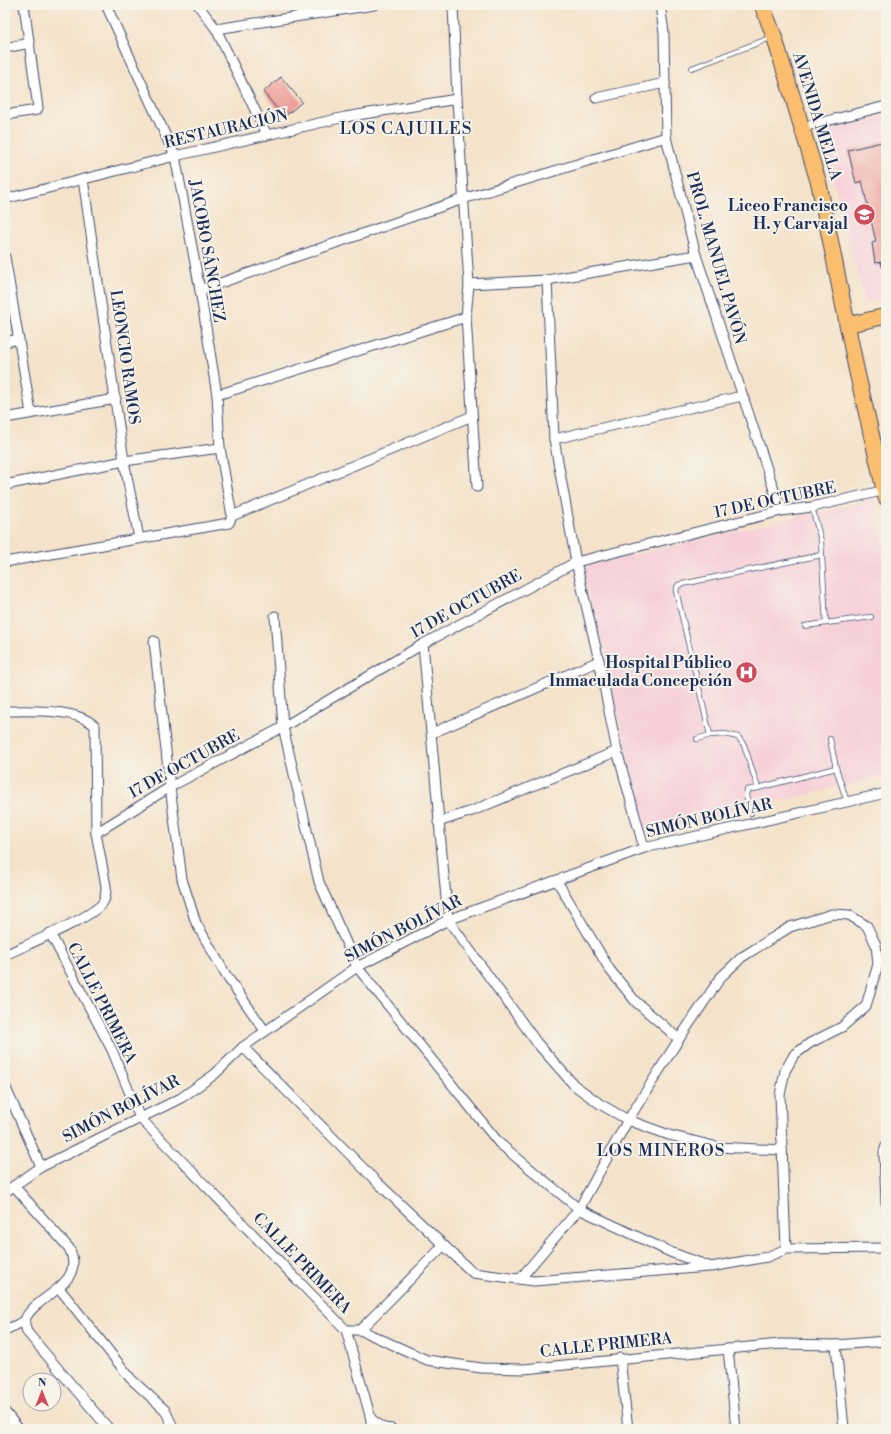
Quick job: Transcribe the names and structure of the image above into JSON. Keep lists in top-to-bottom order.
{
  "streets": {
    "main road": ["AVENIDA MELLA"],
    "street": [
      "RESTAURACIÓN",
      "JACOBO SÁNCHEZ",
      "PROL. MANUEL PAVÓN",
      "LEONCIO RAMOS",
      "17 DE OCTUBRE",
      "SIMÓN BOLÍVAR",
      "CALLE PRIMERA"
    ]
  },
  "crossings": [
    ["AVENIDA MELLA", "17 DE OCTUBRE"],
    ["RESTAURACIÓN", "JACOBO SÁNCHEZ"],
    ["RESTAURACIÓN", "LEONCIO RAMOS"],
    ["PROL. MANUEL PAVÓN", "17 DE OCTUBRE"],
    ["17 DE OCTUBRE", "CALLE PRIMERA"],
    ["SIMÓN BOLÍVAR", "CALLE PRIMERA"]
  ],
  "districts": ["LOS CAJUILES", "LOS MINEROS"],
  "places": {
    "school or university": ["Liceo Francisco H. y Carvajal"],
    "hospital": ["Hospital Público Inmaculada Concepción"]
  },
  "north": "top"
}
